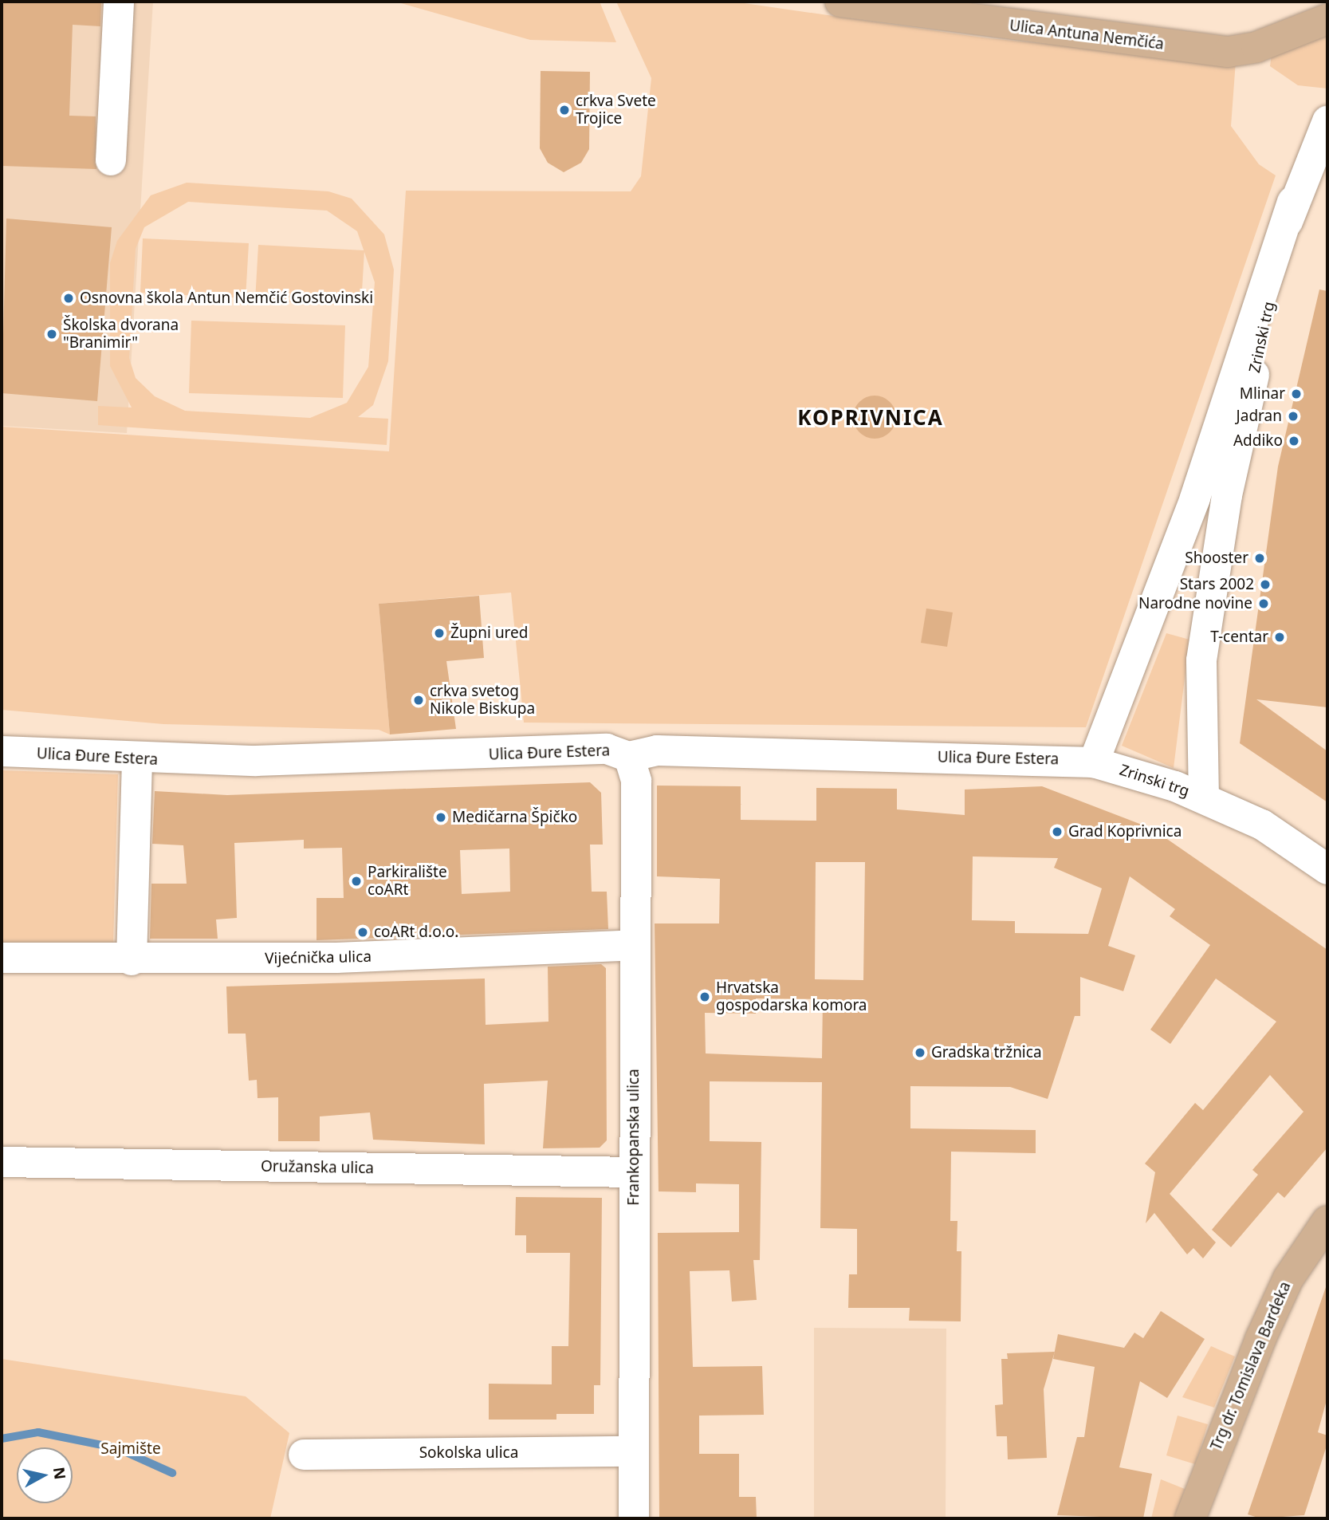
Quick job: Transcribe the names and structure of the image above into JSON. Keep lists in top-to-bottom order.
{
  "streets": {
    "main road": ["Ulica Antuna Nemčića", "Trg dr. Tomislava Bardeka"],
    "street": [
      "Zrinski trg",
      "Ulica Đure Estera",
      "Vijećnička ulica",
      "Frankopanska ulica",
      "Oružanska ulica",
      "Sokolska ulica"
    ]
  },
  "crossings": [
    ["Zrinski trg", "Ulica Đure Estera"],
    ["Ulica Đure Estera", "Frankopanska ulica"],
    ["Vijećnička ulica", "Frankopanska ulica"],
    ["Frankopanska ulica", "Oružanska ulica"],
    ["Frankopanska ulica", "Sokolska ulica"]
  ],
  "districts": ["KOPRIVNICA"],
  "parks": ["Sajmište"],
  "places": [
    "crkva Svete Trojice",
    "Osnovna škola Antun Nemčić Gostovinski",
    "Školska dvorana \"Branimir\"",
    "Mlinar",
    "Jadran",
    "Addiko",
    "Shooster",
    "Stars 2002",
    "Narodne novine",
    "Župni ured",
    "T-centar",
    "crkva svetog Nikole Biskupa",
    "Medičarna Špičko",
    "Grad Koprivnica",
    "Parkiralište coARt",
    "coARt d.o.o.",
    "Hrvatska gospodarska komora",
    "Gradska tržnica"
  ],
  "north": "right"
}
